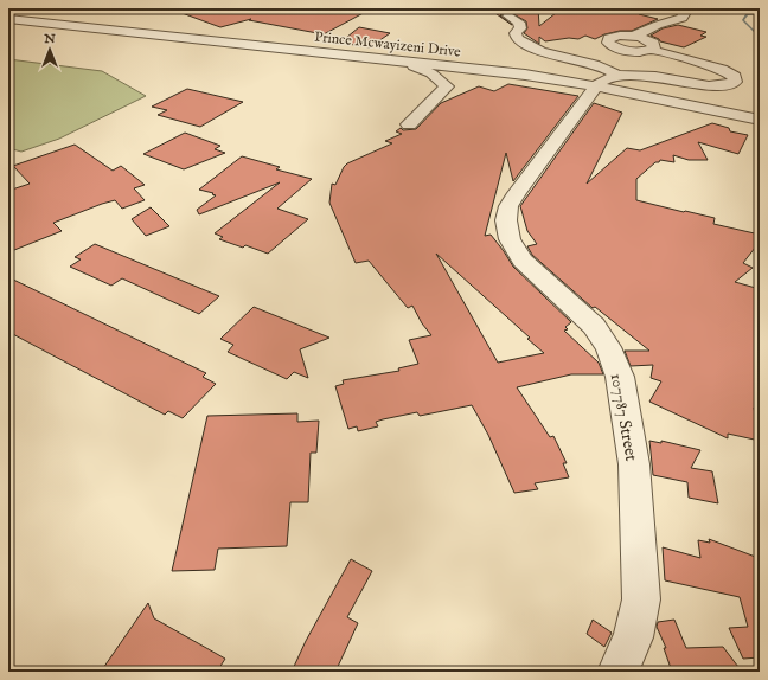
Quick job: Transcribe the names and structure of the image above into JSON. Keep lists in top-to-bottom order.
{
  "streets": {
    "street": ["Prince Mcwayizeni Drive", "107787 Street"]
  },
  "crossings": [
    ["Prince Mcwayizeni Drive", "107787 Street"]
  ],
  "north": "top"
}
